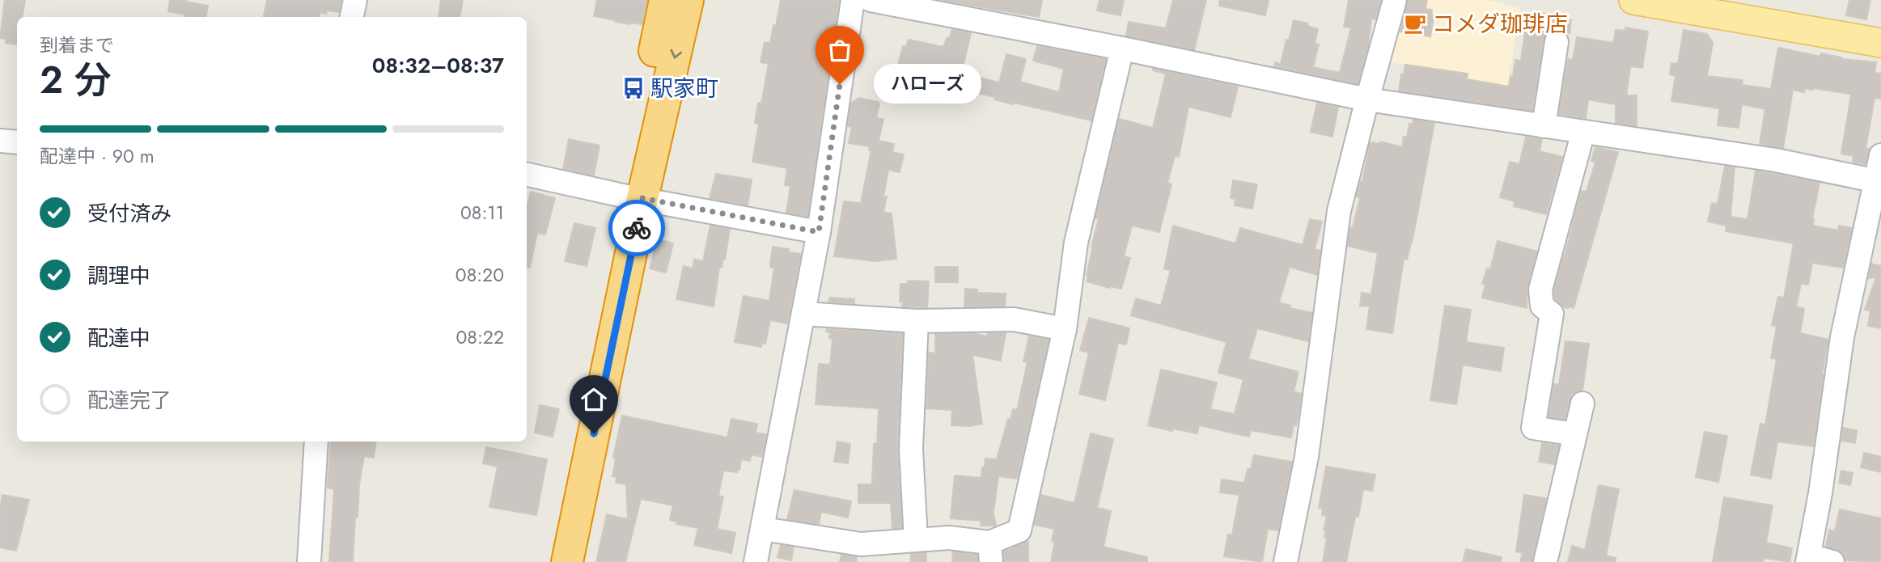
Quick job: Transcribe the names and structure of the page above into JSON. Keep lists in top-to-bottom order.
{
  "places": {
    "cafe": ["コメダ珈琲店"],
    "other": ["ハローズ"],
    "bus stop": ["駅家町"]
  },
  "page": {
    "heading": ["2 分", "到着まで", "08:32–08:37"],
    "bubble": "ハローズ",
    "bar": "配達中 · 90 m",
    "list": [
      ["受付済み", "08:11"],
      ["調理中", "08:20"],
      ["配達中", "08:22"],
      "配達完了"
    ]
  }
}
